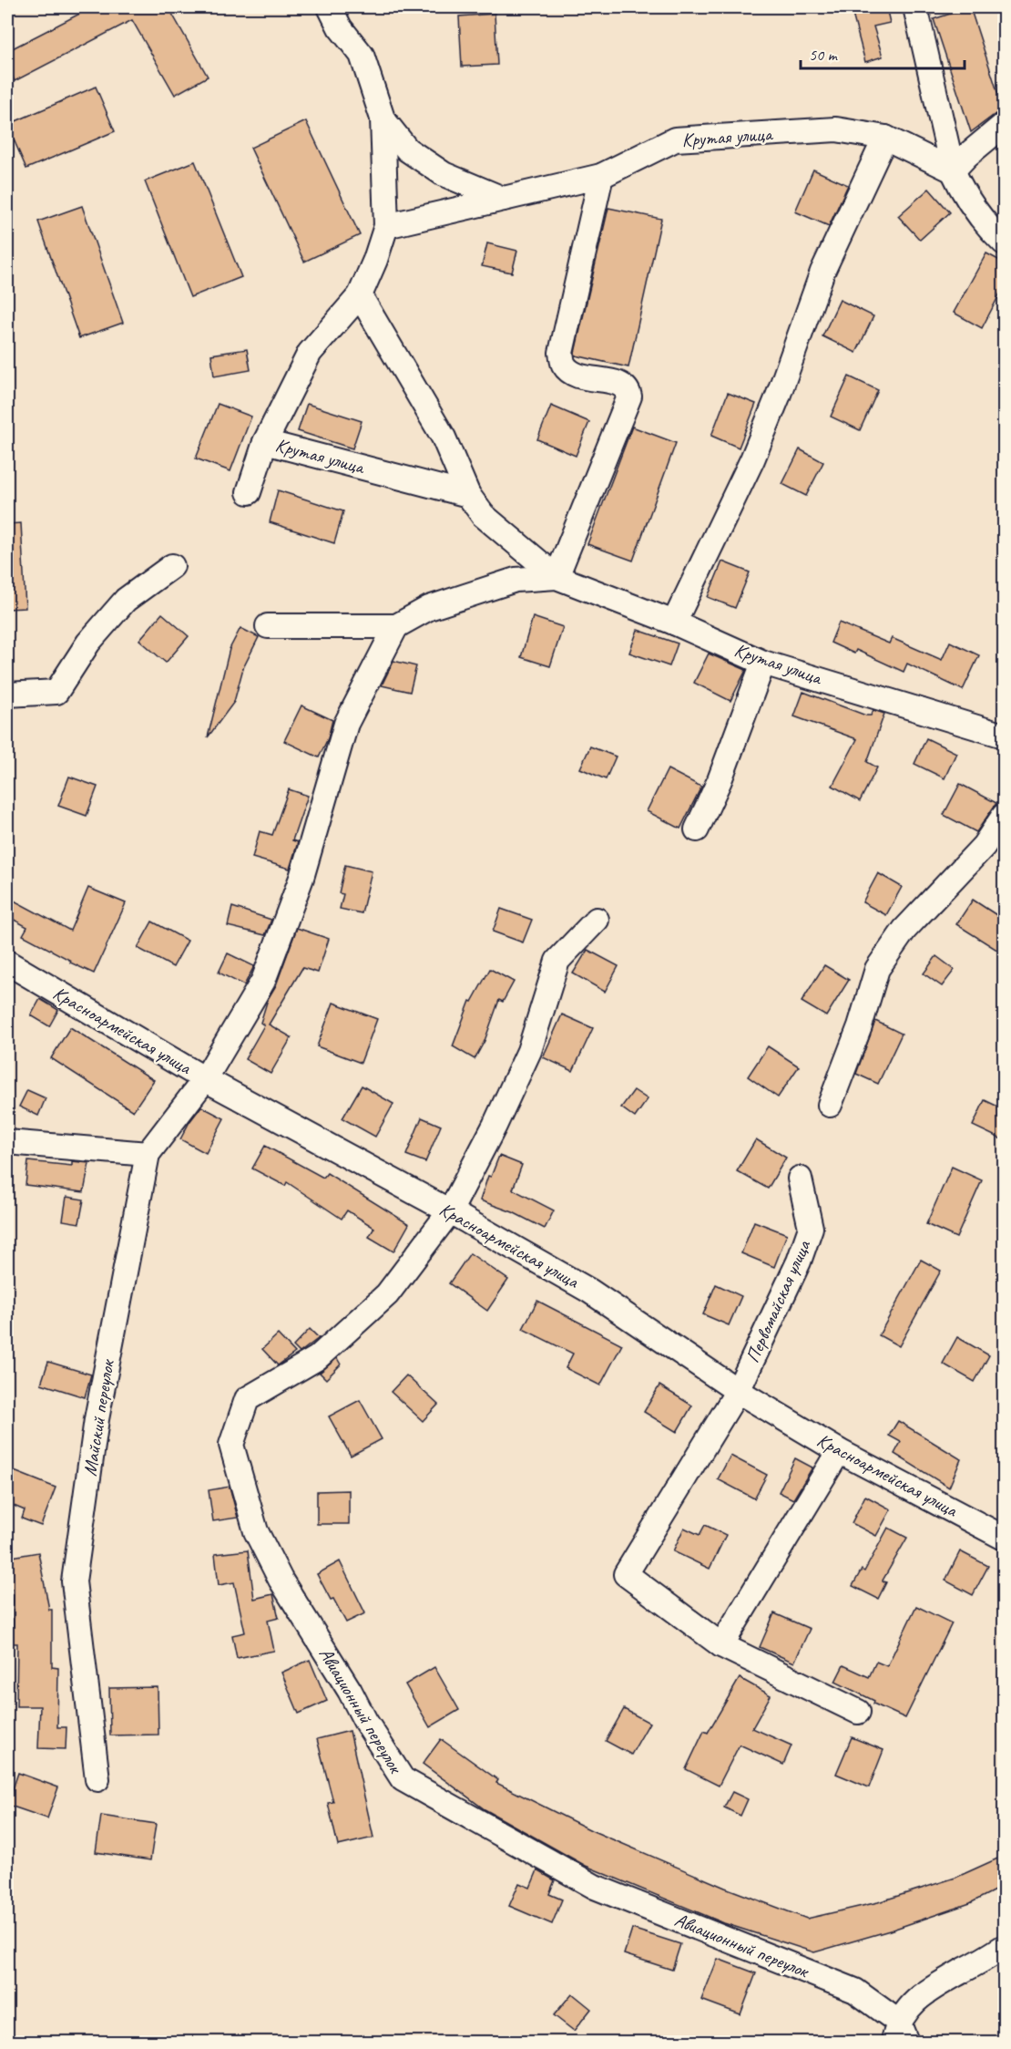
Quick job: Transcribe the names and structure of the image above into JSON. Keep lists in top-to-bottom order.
{
  "streets": {
    "street": [
      "Крутая улица",
      "Красноармейская улица",
      "Первомайская улица",
      "Майский переулок",
      "Авиационный переулок"
    ]
  },
  "crossings": [
    ["Крутая улица", "Майский переулок"],
    ["Красноармейская улица", "Первомайская улица"],
    ["Красноармейская улица", "Майский переулок"],
    ["Красноармейская улица", "Авиационный переулок"]
  ],
  "scale_bar": "50 m"
}
